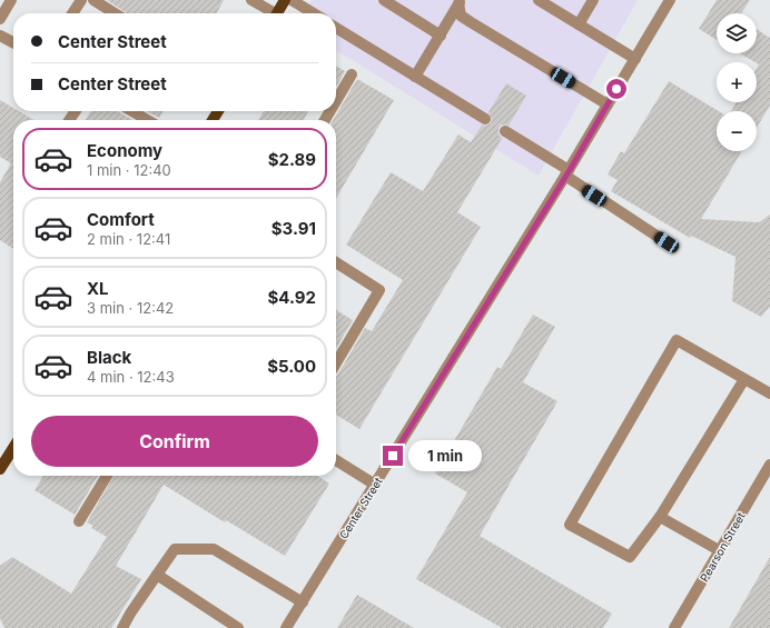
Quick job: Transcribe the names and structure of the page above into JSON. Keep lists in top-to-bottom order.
{
  "streets": {
    "street": ["Center Street", "Pearson Street"]
  },
  "page": {
    "map_buttons": ["+", "−"],
    "banner": ["Center Street", "Center Street"],
    "list": [
      {
        "name": "Economy",
        "note": "1 min · 12:40",
        "value": "$2.89"
      },
      {
        "name": "Comfort",
        "note": "2 min · 12:41",
        "value": "$3.91"
      },
      {
        "name": "XL",
        "note": "3 min · 12:42",
        "value": "$4.92"
      },
      {
        "name": "Black",
        "note": "4 min · 12:43",
        "value": "$5.00"
      }
    ],
    "buttons": "Confirm",
    "bubble": "1 min"
  }
}
